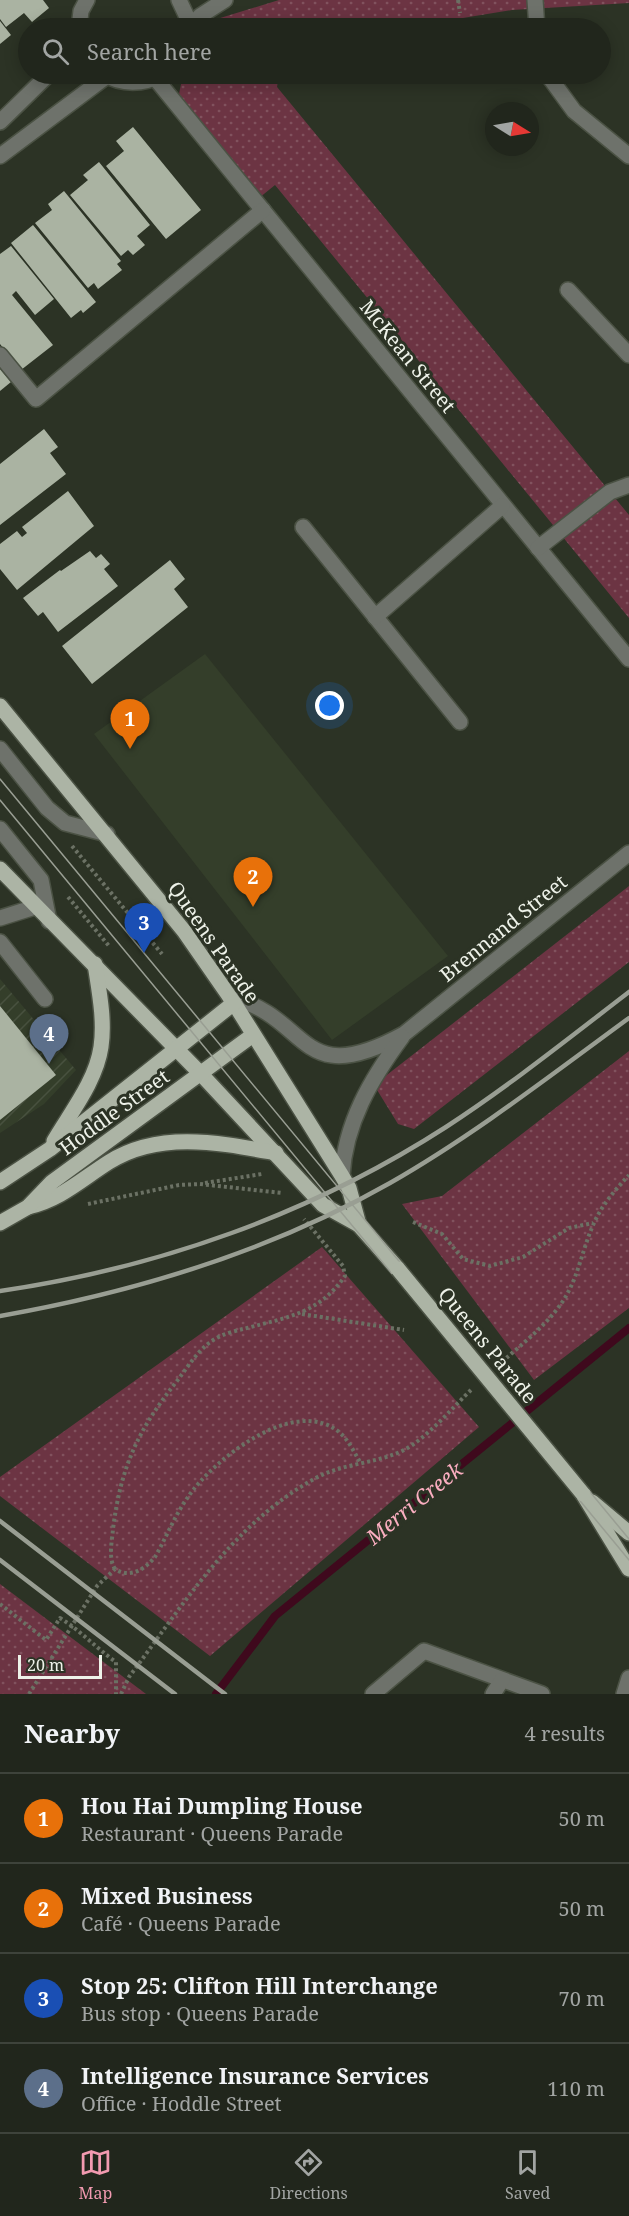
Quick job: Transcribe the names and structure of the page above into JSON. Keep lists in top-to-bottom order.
{
  "streets": {
    "main road": ["Queens Parade", "Hoddle Street"],
    "street": ["McKean Street", "Brennand Street"]
  },
  "crossings": [
    ["Brennand Street", "Queens Parade"],
    ["Brennand Street", "Hoddle Street"],
    ["Queens Parade", "Hoddle Street"]
  ],
  "water": ["Merri Creek"],
  "scale_bar": "20 m",
  "north": "right",
  "page": {
    "search": "Search here",
    "pins": [
      "1",
      "2",
      "3",
      "4"
    ],
    "scale": "20 m",
    "heading": ["Nearby", "4 results"],
    "list": [
      {
        "mark": "1",
        "name": "Hou Hai Dumpling House",
        "note": "Restaurant · Queens Parade",
        "value": "50 m"
      },
      {
        "mark": "2",
        "name": "Mixed Business",
        "note": "Café · Queens Parade",
        "value": "50 m"
      },
      {
        "mark": "3",
        "name": "Stop 25: Clifton Hill Interchange",
        "note": "Bus stop · Queens Parade",
        "value": "70 m"
      },
      {
        "mark": "4",
        "name": "Intelligence Insurance Services",
        "note": "Office · Hoddle Street",
        "value": "110 m"
      }
    ],
    "nav": ["Map", "Directions", "Saved"]
  }
}
